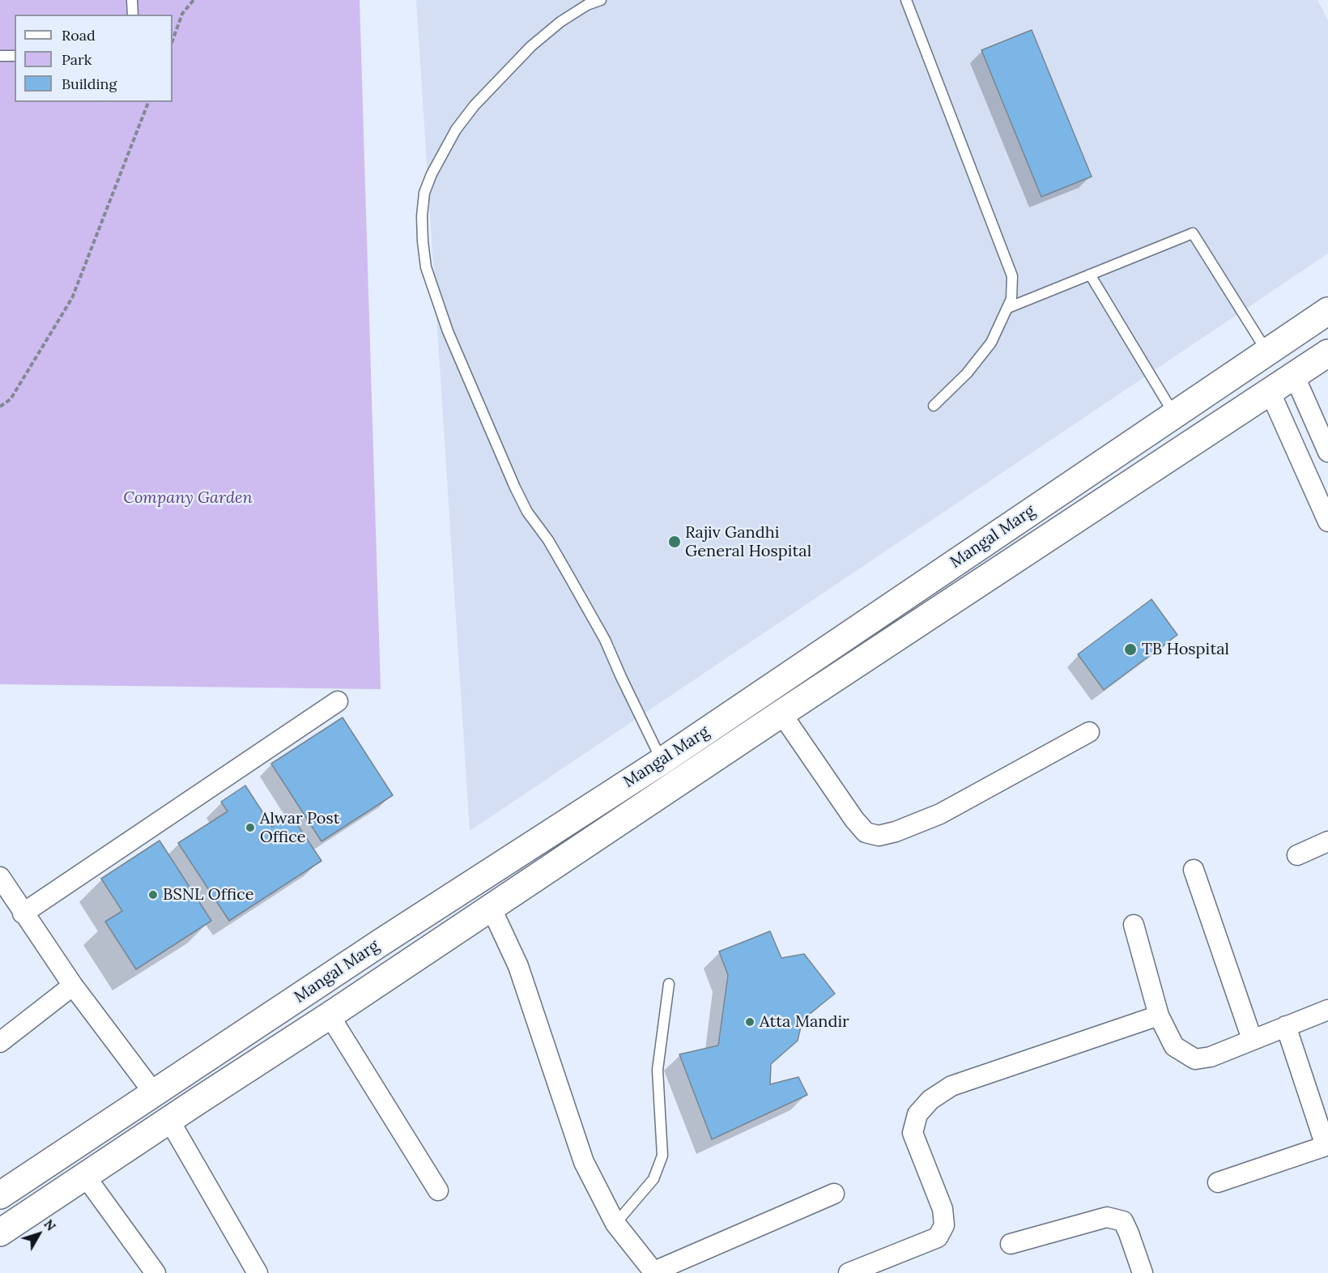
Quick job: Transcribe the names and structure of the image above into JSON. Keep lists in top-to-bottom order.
{
  "streets": {
    "main road": ["Mangal Marg"]
  },
  "parks": ["Company Garden"],
  "places": [
    "Rajiv Gandhi General Hospital",
    "TB Hospital",
    "Alwar Post Office",
    "BSNL Office",
    "Atta Mandir"
  ],
  "legend": ["Road", "Park", "Building"],
  "north": "top right"
}
